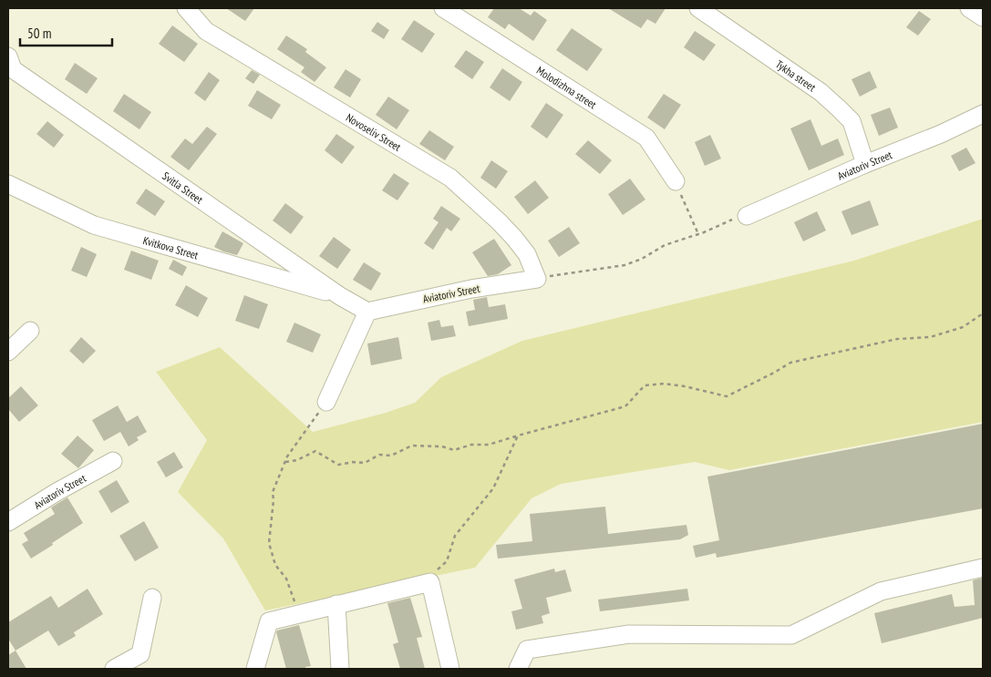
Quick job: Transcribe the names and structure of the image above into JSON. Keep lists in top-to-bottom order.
{
  "streets": {
    "street": [
      "Tykha street",
      "Molodizhna street",
      "Novoseliv Street",
      "Aviatoriv Street",
      "Svitla Street",
      "Kvitkova Street"
    ]
  },
  "crossings": [
    ["Tykha street", "Aviatoriv Street"],
    ["Novoseliv Street", "Aviatoriv Street"],
    ["Aviatoriv Street", "Svitla Street"],
    ["Svitla Street", "Kvitkova Street"]
  ],
  "scale_bar": "50 m"
}
